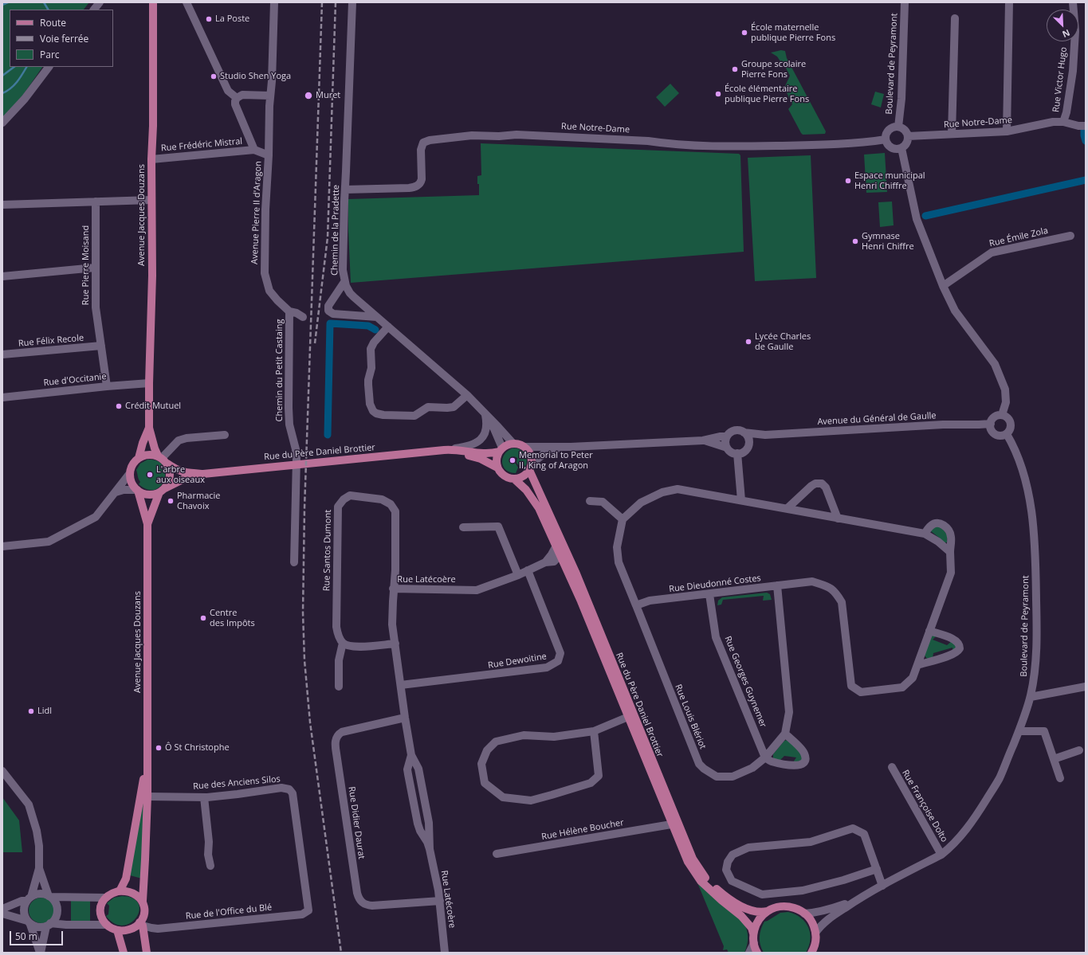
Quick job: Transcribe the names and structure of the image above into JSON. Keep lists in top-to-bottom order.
{
  "streets": {
    "main road": ["Avenue Jacques Douzans", "Rue du Père Daniel Brottier"],
    "street": [
      "Boulevard de Peyramont",
      "Rue Victor Hugo",
      "Rue Notre-Dame",
      "Rue Frédéric Mistral",
      "Avenue Pierre II d'Aragon",
      "Chemin de la Pradette",
      "Rue Émile Zola",
      "Rue Pierre Moisand",
      "Rue Félix Recole",
      "Chemin du Petit Castaing",
      "Rue d'Occitanie",
      "Avenue du Général de Gaulle",
      "Rue Santos Dumont",
      "Rue Latécoère",
      "Rue Dieudonné Costes",
      "Rue Dewoitine",
      "Rue Georges Guynemer",
      "Rue Louis Blériot",
      "Rue des Anciens Silos",
      "Rue Françoise Dolto",
      "Rue Didier Daurat",
      "Rue Hélène Boucher",
      "Rue de l'Office du Blé"
    ]
  },
  "crossings": [
    ["Boulevard de Peyramont", "Rue Notre-Dame"],
    ["Boulevard de Peyramont", "Avenue du Général de Gaulle"],
    ["Boulevard de Peyramont", "Rue Françoise Dolto"],
    ["Rue Victor Hugo", "Rue Notre-Dame"],
    ["Rue Notre-Dame", "Chemin de la Pradette"],
    ["Rue Frédéric Mistral", "Avenue Pierre II d'Aragon"],
    ["Rue Frédéric Mistral", "Avenue Jacques Douzans"],
    ["Avenue Pierre II d'Aragon", "Chemin du Petit Castaing"],
    ["Avenue Jacques Douzans", "Rue d'Occitanie"],
    ["Avenue Jacques Douzans", "Rue du Père Daniel Brottier"],
    ["Avenue Jacques Douzans", "Rue des Anciens Silos"],
    ["Avenue Jacques Douzans", "Rue de l'Office du Blé"],
    ["Chemin de la Pradette", "Rue du Père Daniel Brottier"],
    ["Rue Pierre Moisand", "Rue Félix Recole"],
    ["Rue Pierre Moisand", "Rue d'Occitanie"],
    ["Rue du Père Daniel Brottier", "Rue Latécoère"],
    ["Rue du Père Daniel Brottier", "Rue Hélène Boucher"],
    ["Rue Santos Dumont", "Rue Latécoère"],
    ["Rue Latécoère", "Rue Dewoitine"],
    ["Rue Latécoère", "Rue Didier Daurat"],
    ["Rue Dieudonné Costes", "Rue Georges Guynemer"],
    ["Rue Dieudonné Costes", "Rue Louis Blériot"],
    ["Rue Georges Guynemer", "Rue Louis Blériot"],
    ["Rue des Anciens Silos", "Rue de l'Office du Blé"]
  ],
  "places": [
    "La Poste",
    "École maternelle publique Pierre Fons",
    "Groupe scolaire Pierre Fons",
    "Studio Shen Yoga",
    "École élémentaire publique Pierre Fons",
    "Muret",
    "Espace municipal Henri Chiffre",
    "Gymnase Henri Chiffre",
    "Lycée Charles de Gaulle",
    "Crédit Mutuel",
    "Memorial to Peter II, King of Aragon",
    "L'arbre aux oiseaux",
    "Pharmacie Chavoix",
    "Centre des Impôts",
    "Lidl",
    "Ô St Christophe"
  ],
  "legend": ["Route", "Voie ferrée", "Parc"],
  "scale_bar": "50 m",
  "north": "bottom right"
}
